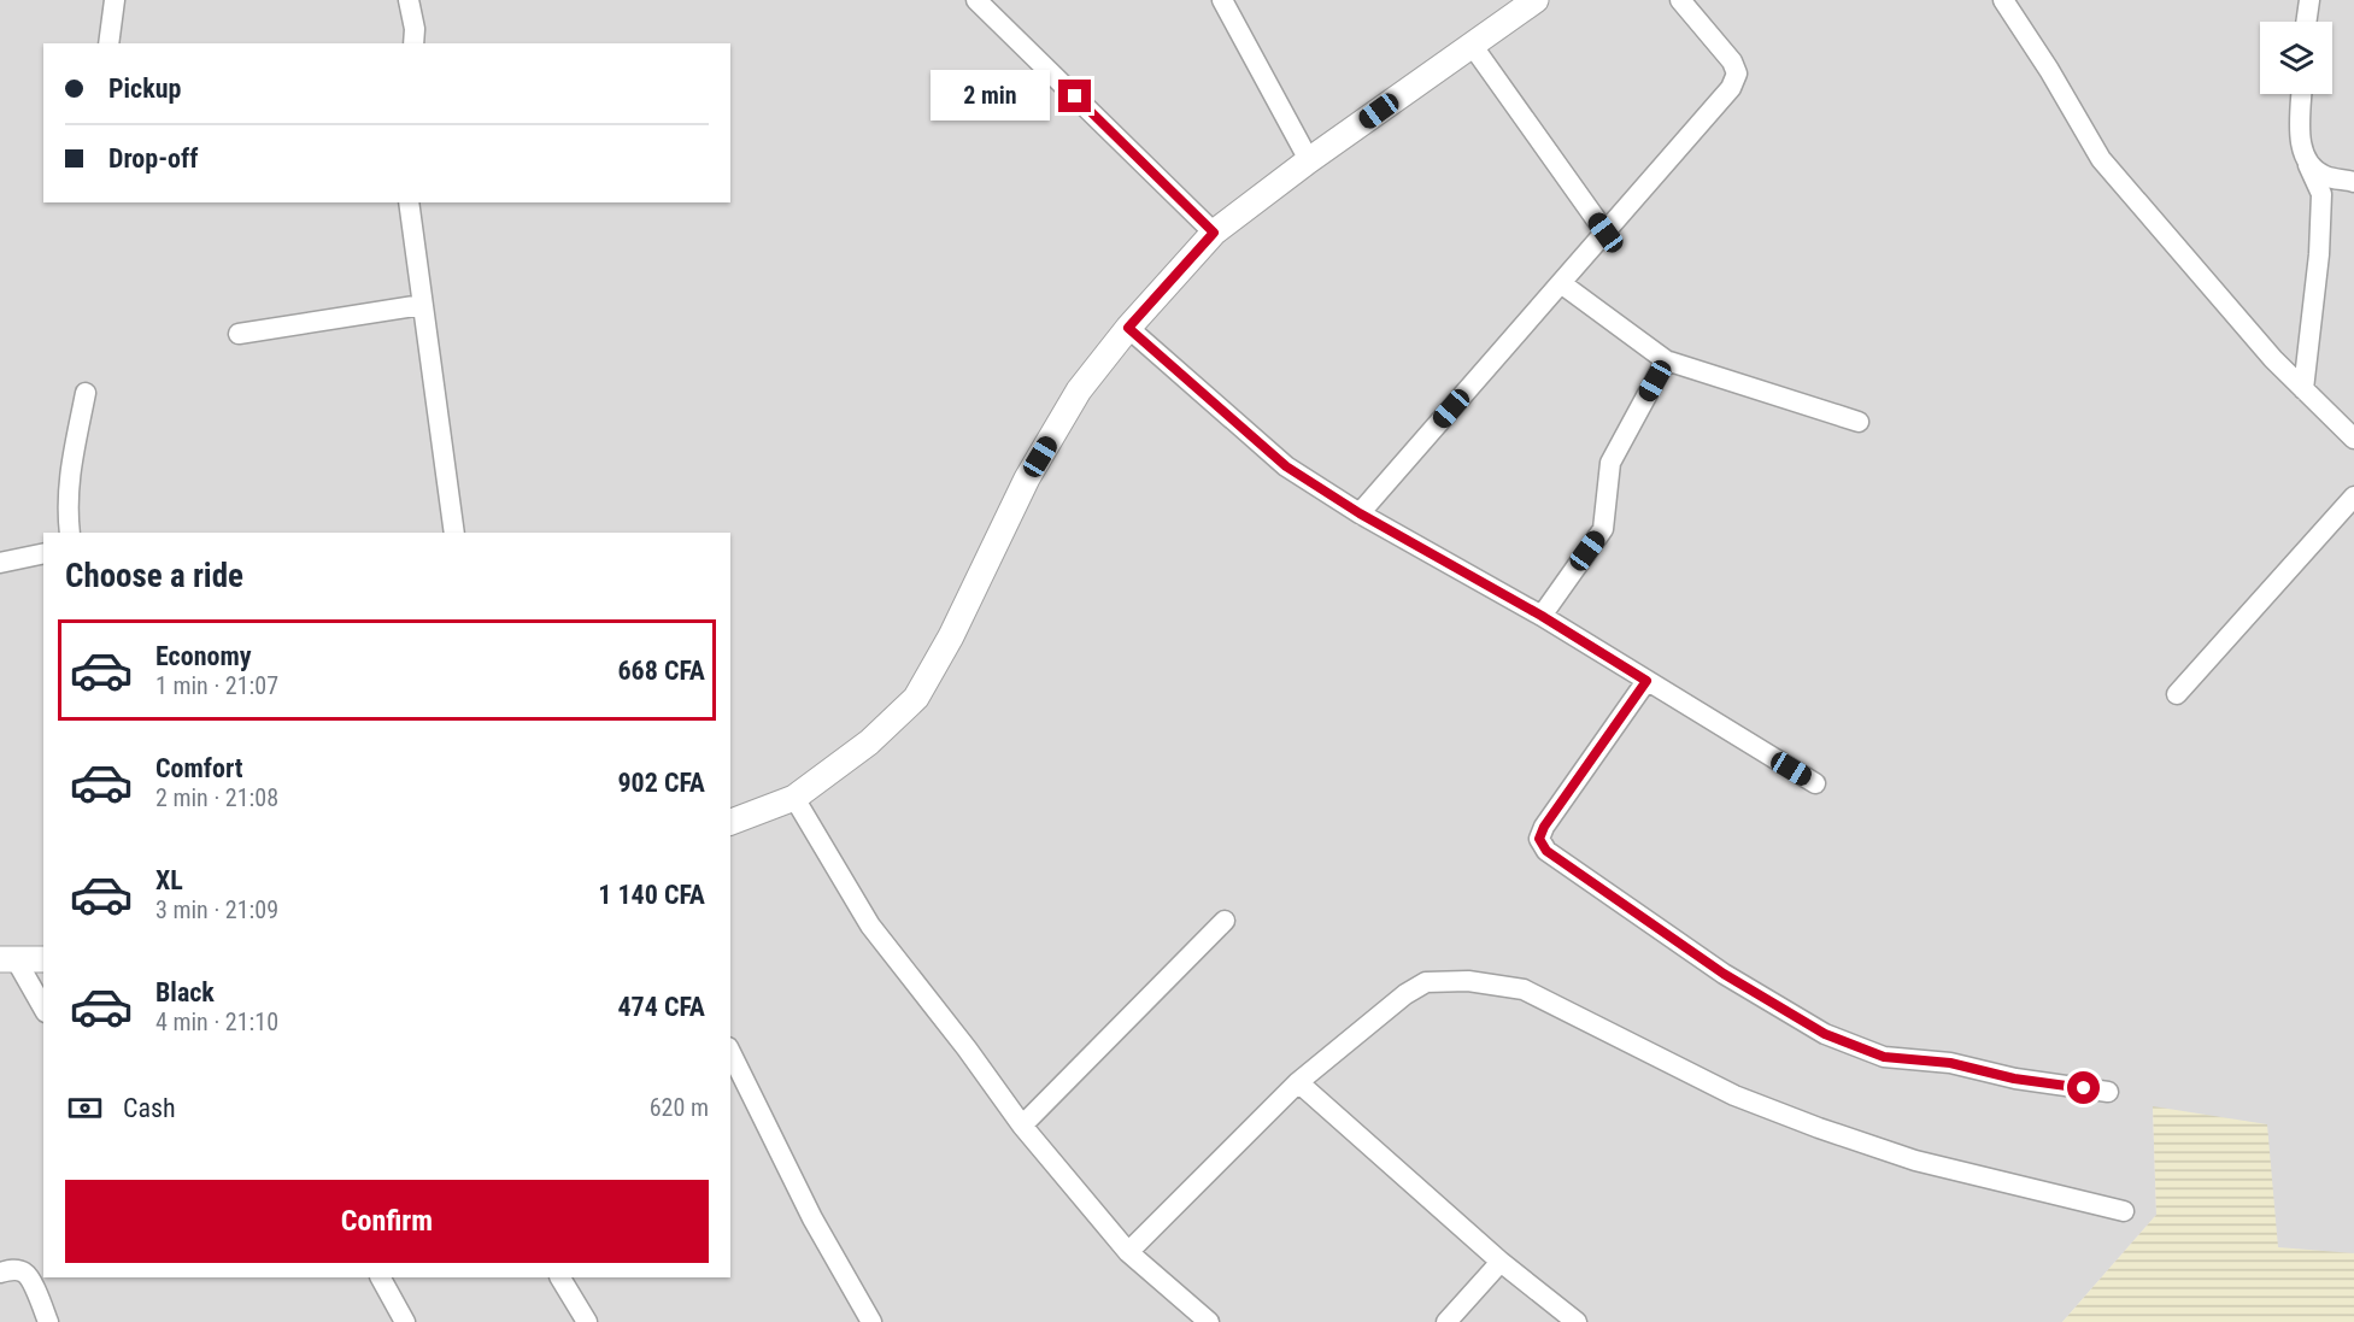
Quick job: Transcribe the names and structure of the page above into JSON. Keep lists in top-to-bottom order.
{
  "page": {
    "banner": ["Pickup", "Drop-off"],
    "bubble": "2 min",
    "heading": "Choose a ride",
    "list": [
      {
        "name": "Economy",
        "note": "1 min · 21:07",
        "value": "668 CFA"
      },
      {
        "name": "Comfort",
        "note": "2 min · 21:08",
        "value": "902 CFA"
      },
      {
        "name": "XL",
        "note": "3 min · 21:09",
        "value": "1 140 CFA"
      },
      {
        "name": "Black",
        "note": "4 min · 21:10",
        "value": "474 CFA"
      }
    ],
    "pay": ["Cash", "620 m"],
    "buttons": "Confirm"
  }
}
